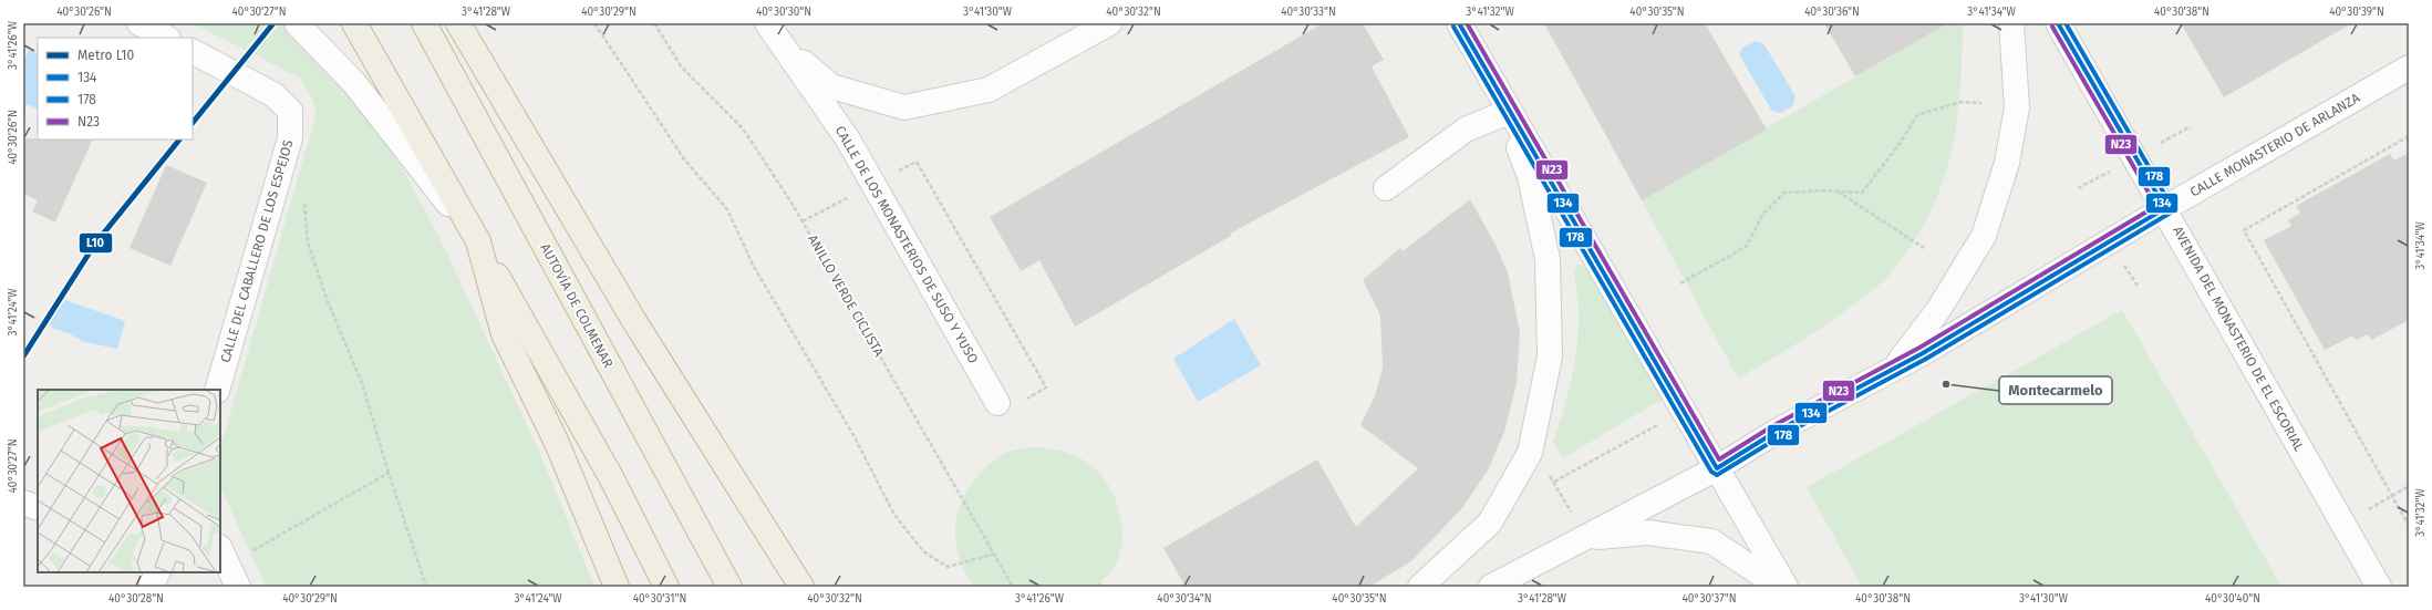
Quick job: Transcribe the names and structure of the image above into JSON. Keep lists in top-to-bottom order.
{
  "streets": {
    "highway": ["AUTOVÍA DE COLMENAR"],
    "street": [
      "CALLE MONASTERIO DE ARLANZA",
      "CALLE DE LOS MONASTERIOS DE SUSO Y YUSO",
      "CALLE DEL CABALLERO DE LOS ESPEJOS",
      "AVENIDA DEL MONASTERIO DE EL ESCORIAL"
    ],
    "path": ["ANILLO VERDE CICLISTA"]
  },
  "crossings": [
    ["CALLE MONASTERIO DE ARLANZA", "AVENIDA DEL MONASTERIO DE EL ESCORIAL"]
  ],
  "places": ["Montecarmelo"],
  "lines": [
    "metro line L10",
    "transit line 134",
    "transit line 178",
    "transit line N23"
  ],
  "legend": [
    "Metro L10",
    "134",
    "178",
    "N23"
  ],
  "coordinates": [
    "40°30'26\"N",
    "40°30'27\"N",
    "3°41'28\"W",
    "40°30'29\"N",
    "40°30'30\"N",
    "3°41'30\"W",
    "40°30'32\"N",
    "40°30'33\"N",
    "3°41'32\"W",
    "40°30'35\"N",
    "40°30'36\"N",
    "3°41'34\"W",
    "40°30'38\"N",
    "40°30'39\"N",
    "3°41'26\"W",
    "3°41'24\"W",
    "40°30'28\"N",
    "40°30'31\"N",
    "40°30'34\"N",
    "40°30'37\"N",
    "40°30'40\"N"
  ]
}
